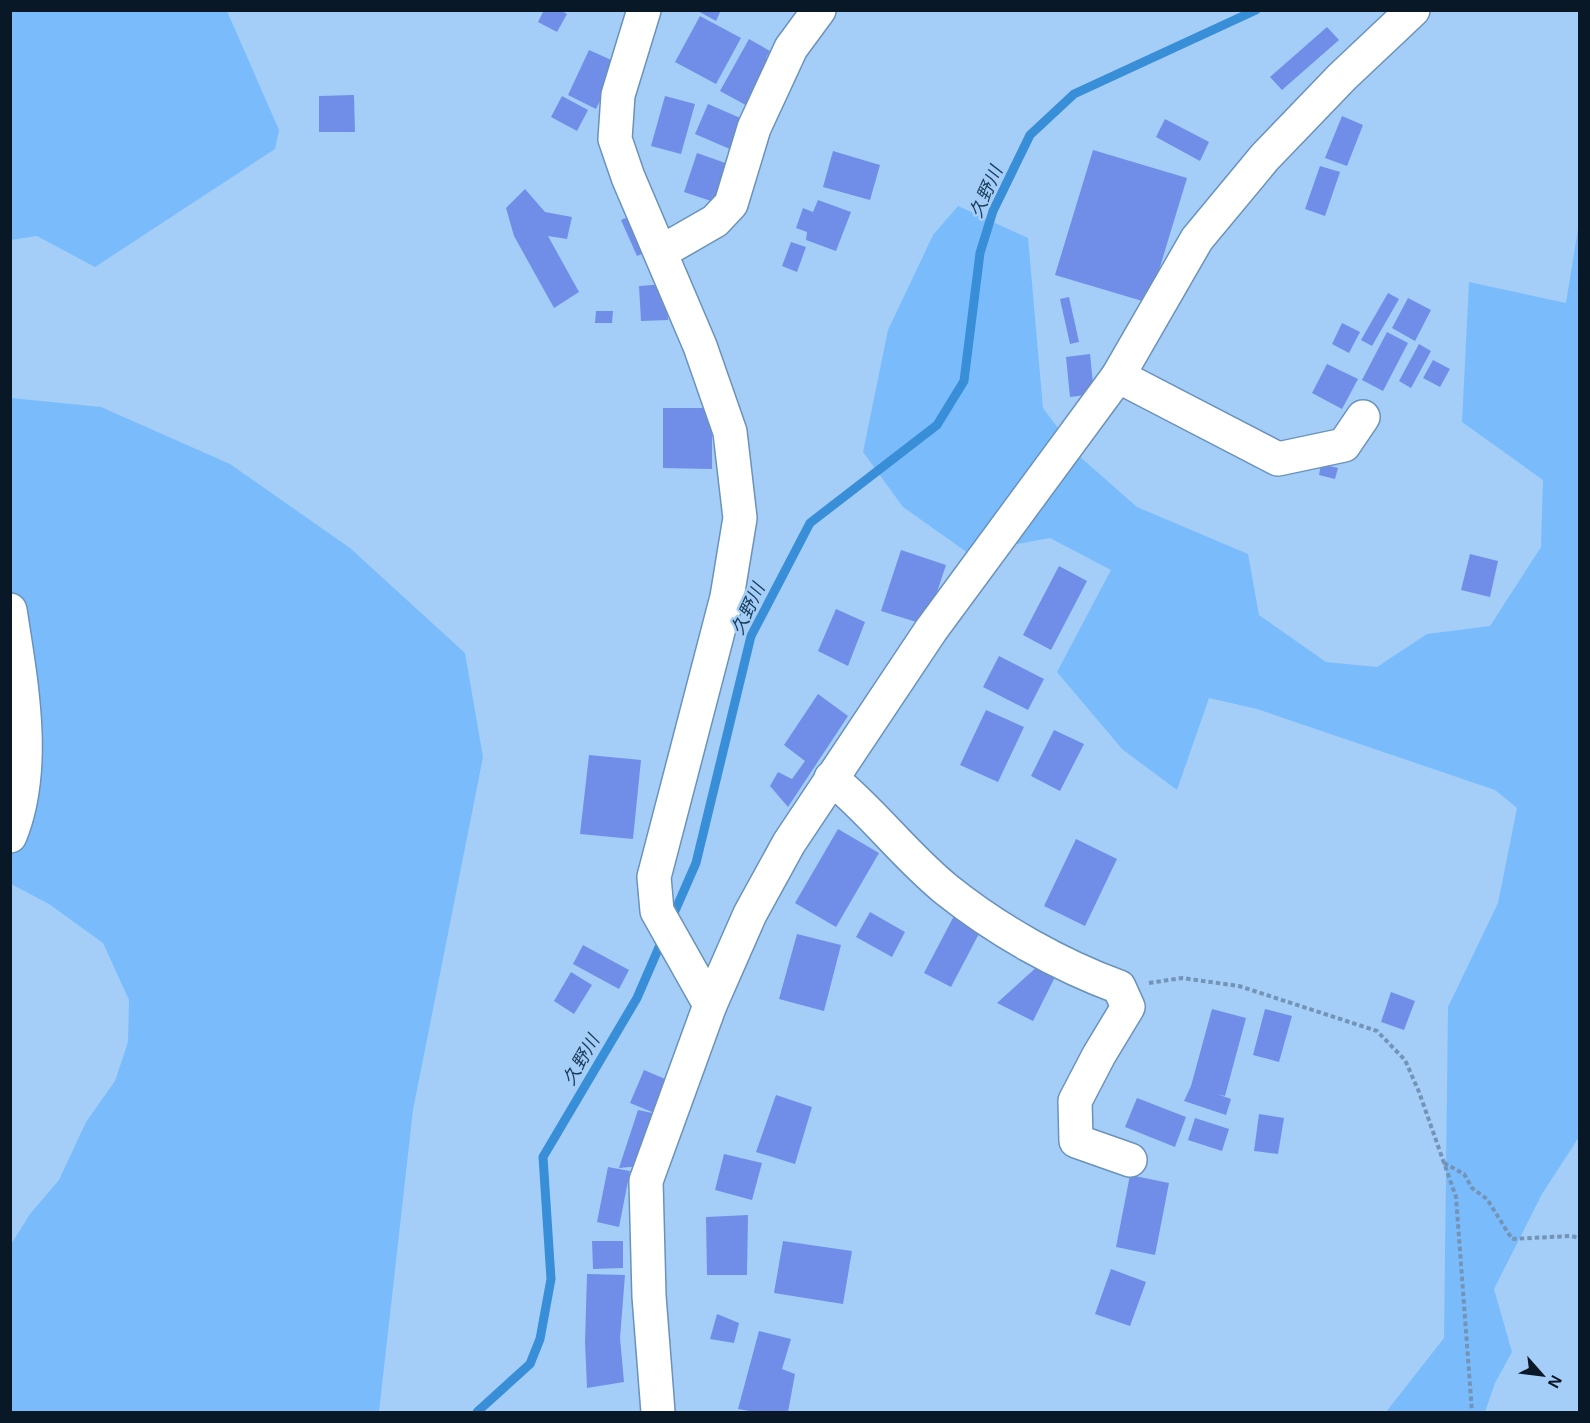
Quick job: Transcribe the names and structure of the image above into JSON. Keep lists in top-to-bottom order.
{
  "water": ["久野川"],
  "north": "bottom right"
}
